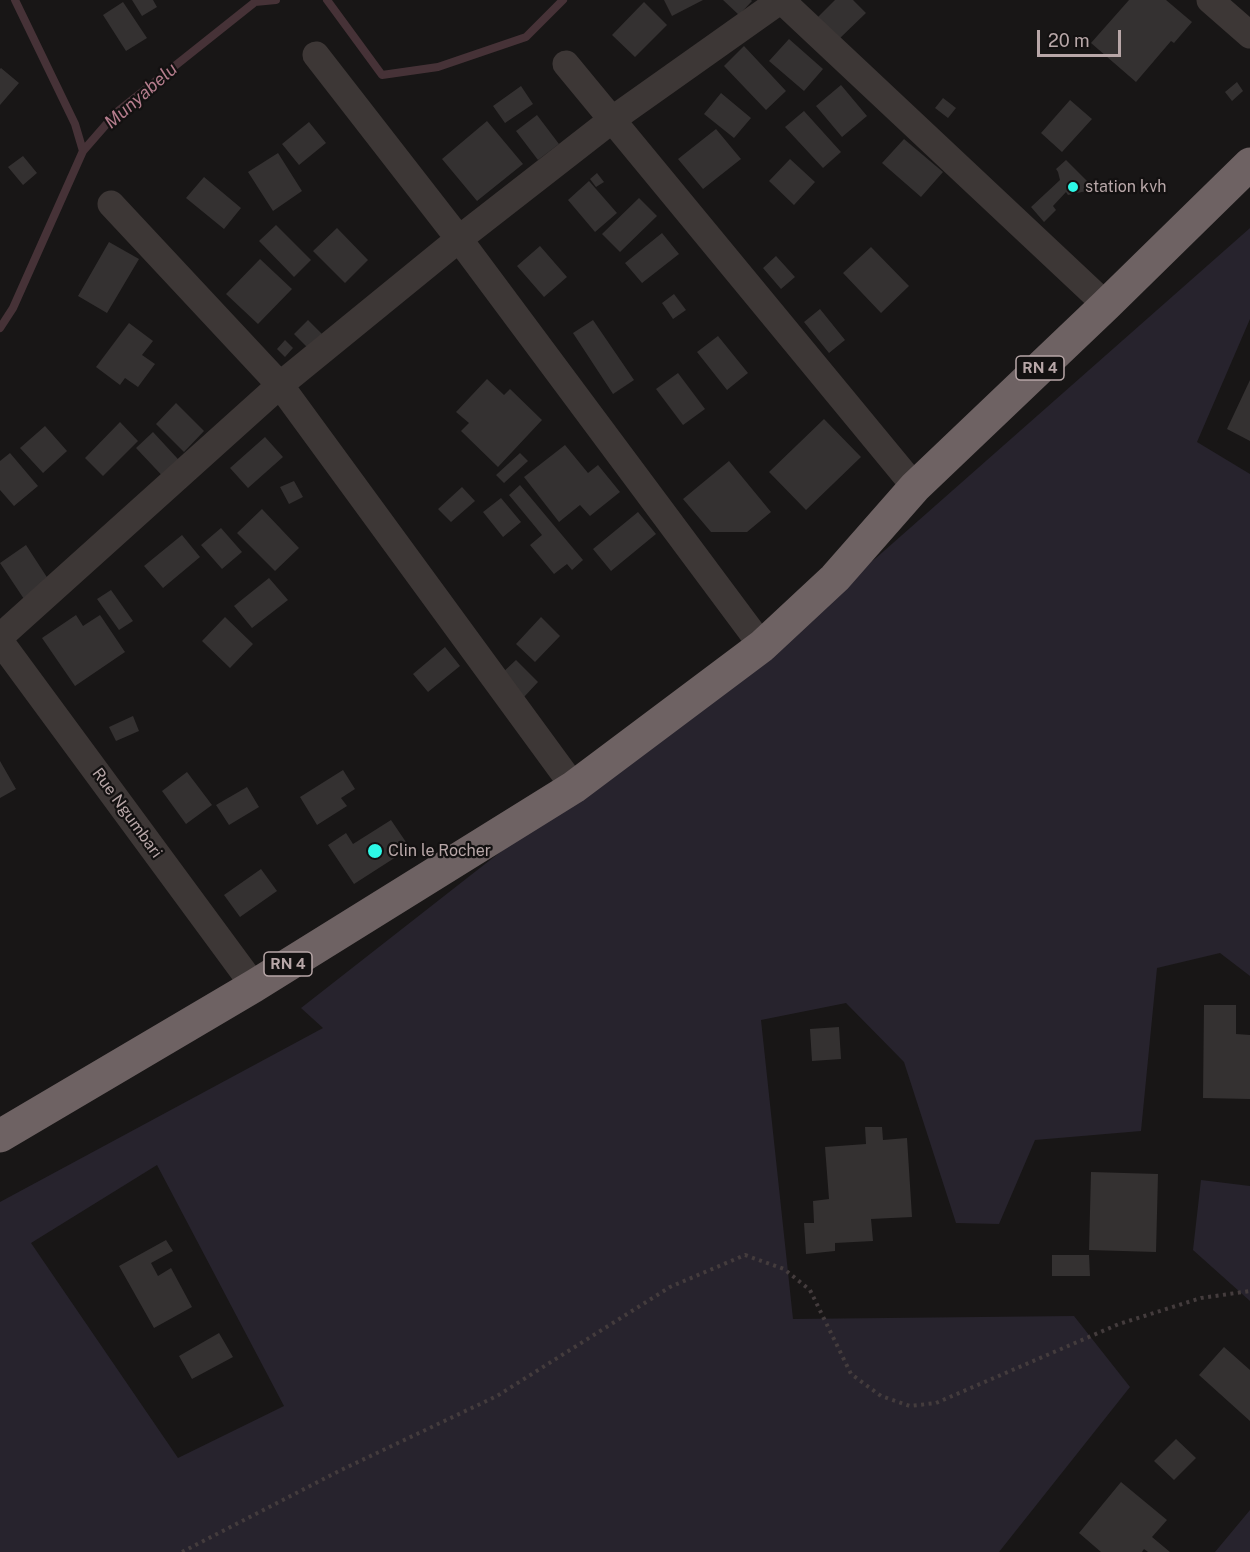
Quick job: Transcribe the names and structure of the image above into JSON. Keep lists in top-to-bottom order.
{
  "streets": {
    "highway": ["RN 4"],
    "street": ["Rue Ngumbari"]
  },
  "crossings": [
    ["RN 4", "Rue Ngumbari"]
  ],
  "water": ["Munyabelu"],
  "places": ["station kvh", "Clin le Rocher"],
  "scale_bar": "20 m"
}
